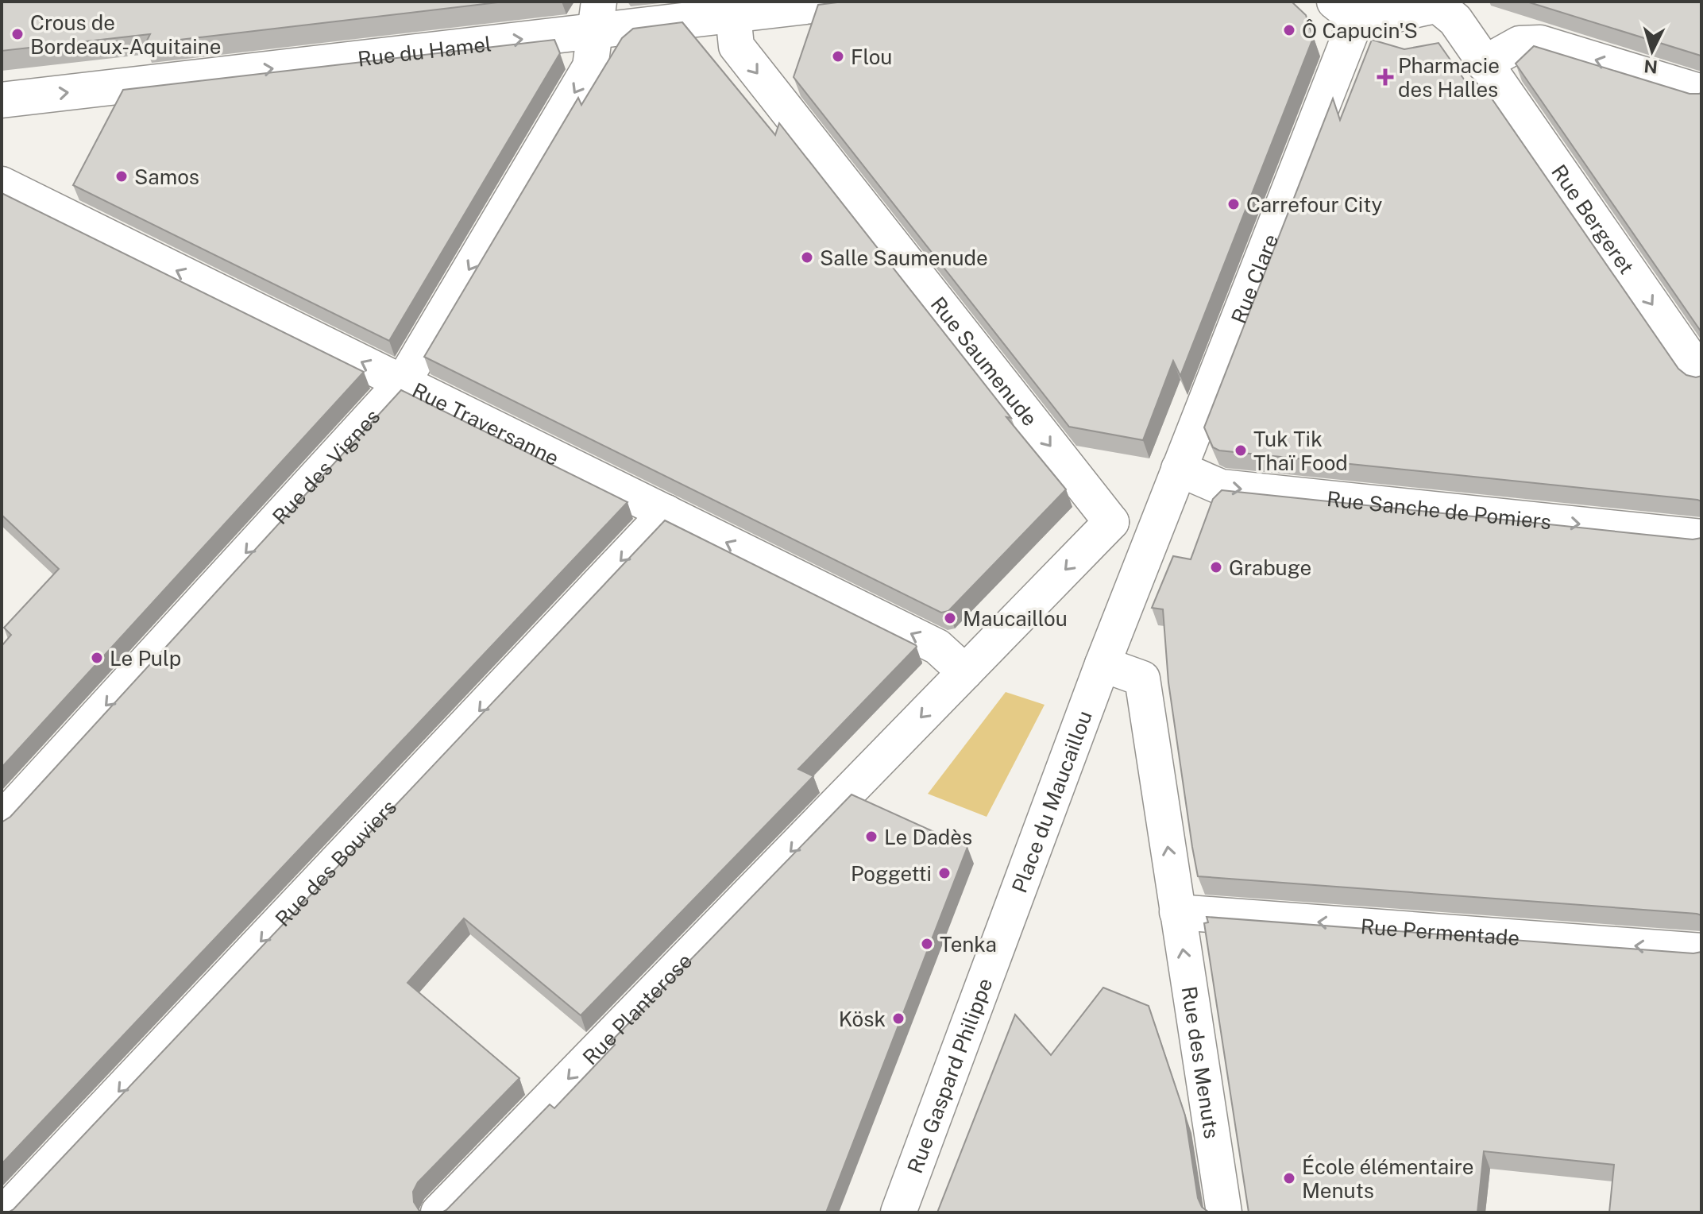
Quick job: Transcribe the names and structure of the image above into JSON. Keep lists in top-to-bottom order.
{
  "streets": {
    "street": [
      "Rue du Hamel",
      "Rue Bergeret",
      "Rue Clare",
      "Rue Saumenude",
      "Rue Traversanne",
      "Rue des Vignes",
      "Rue Sanche de Pomiers",
      "Place du Maucaillou",
      "Rue des Bouviers",
      "Rue Permentade",
      "Rue Planterose",
      "Rue des Menuts",
      "Rue Gaspard Philippe"
    ]
  },
  "crossings": [
    ["Rue du Hamel", "Rue Saumenude"],
    ["Rue du Hamel", "Rue des Vignes"],
    ["Rue Clare", "Rue Sanche de Pomiers"],
    ["Rue Clare", "Place du Maucaillou"],
    ["Rue Traversanne", "Rue des Vignes"],
    ["Rue Traversanne", "Rue des Bouviers"],
    ["Rue Traversanne", "Rue Planterose"],
    ["Rue Sanche de Pomiers", "Place du Maucaillou"],
    ["Place du Maucaillou", "Rue Gaspard Philippe"],
    ["Rue Permentade", "Rue des Menuts"]
  ],
  "one_way": [
    "Rue du Hamel",
    "Rue Bergeret",
    "Rue Saumenude",
    "Rue Traversanne",
    "Rue des Vignes",
    "Rue Sanche de Pomiers",
    "Rue des Bouviers",
    "Rue Permentade",
    "Rue Planterose",
    "Rue des Menuts"
  ],
  "places": {
    "other": [
      "Ô Capucin'S",
      "Crous de Bordeaux-Aquitaine",
      "Flou",
      "Samos",
      "Carrefour City",
      "Salle Saumenude",
      "Tuk Tik Thaï Food",
      "Grabuge",
      "Maucaillou",
      "Le Pulp",
      "Le Dadès",
      "Poggetti",
      "Tenka",
      "Kösk",
      "École élémentaire Menuts"
    ],
    "health": ["Pharmacie des Halles"]
  },
  "north": "bottom"
}
